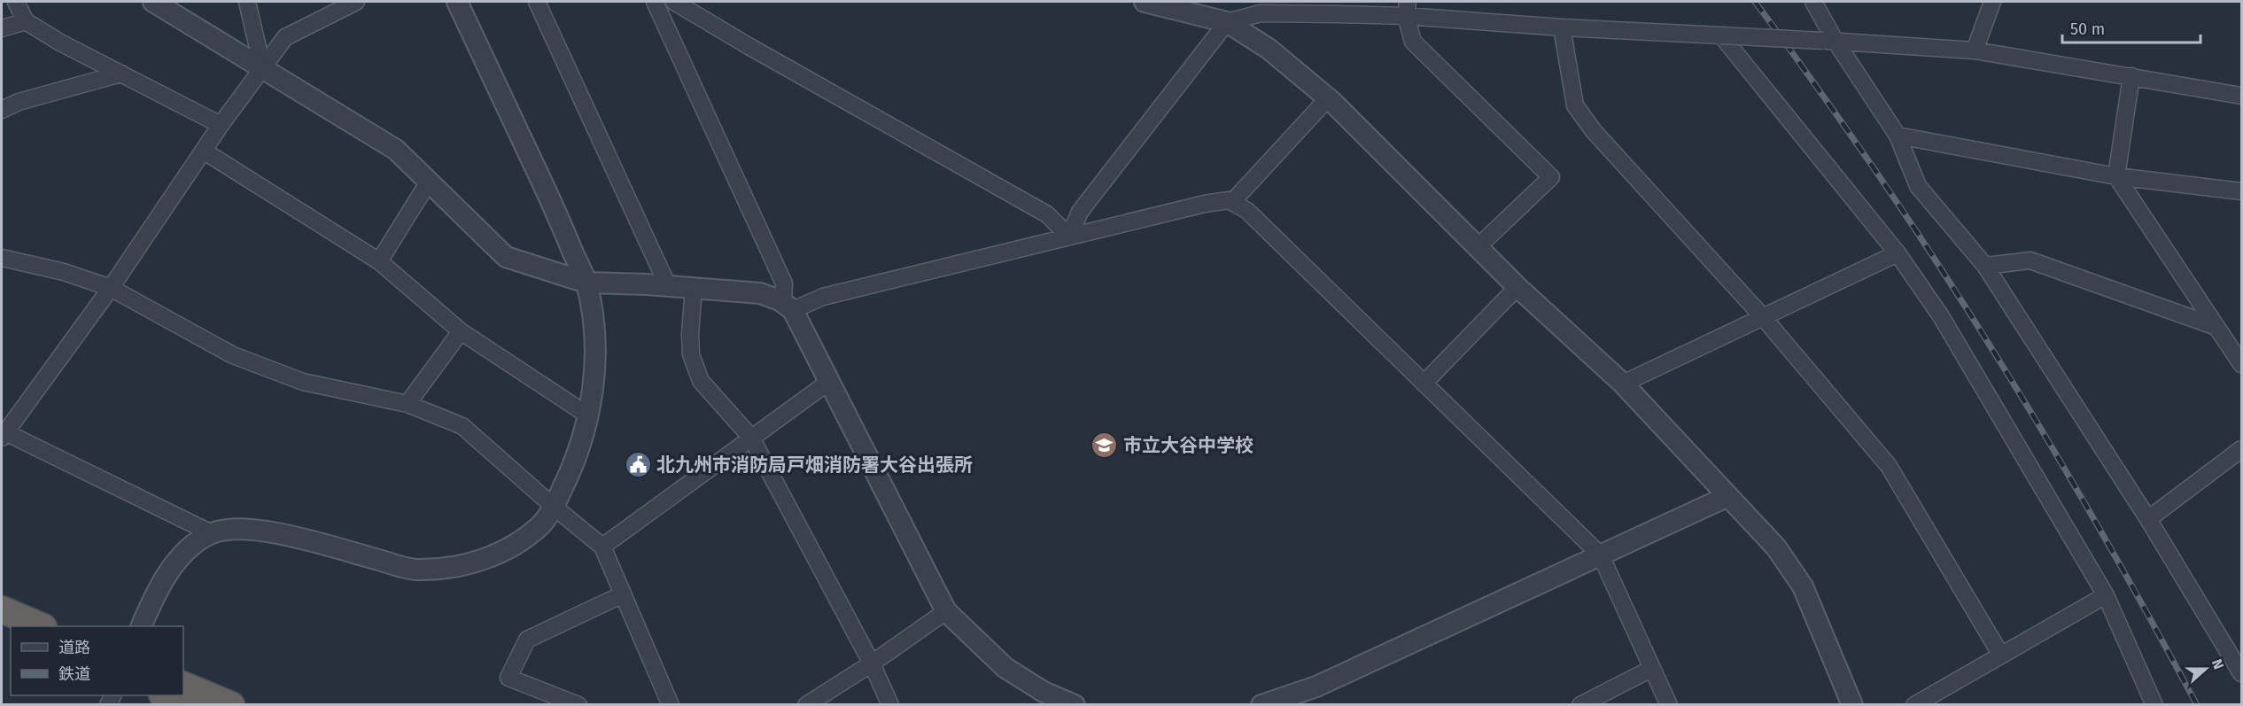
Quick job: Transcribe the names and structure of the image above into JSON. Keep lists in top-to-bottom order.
{
  "places": {
    "school or university": ["市立大谷中学校"],
    "public building": ["北九州市消防局戸畑消防署大谷出張所"]
  },
  "legend": ["道路", "鉄道"],
  "scale_bar": "50 m",
  "north": "right"
}
